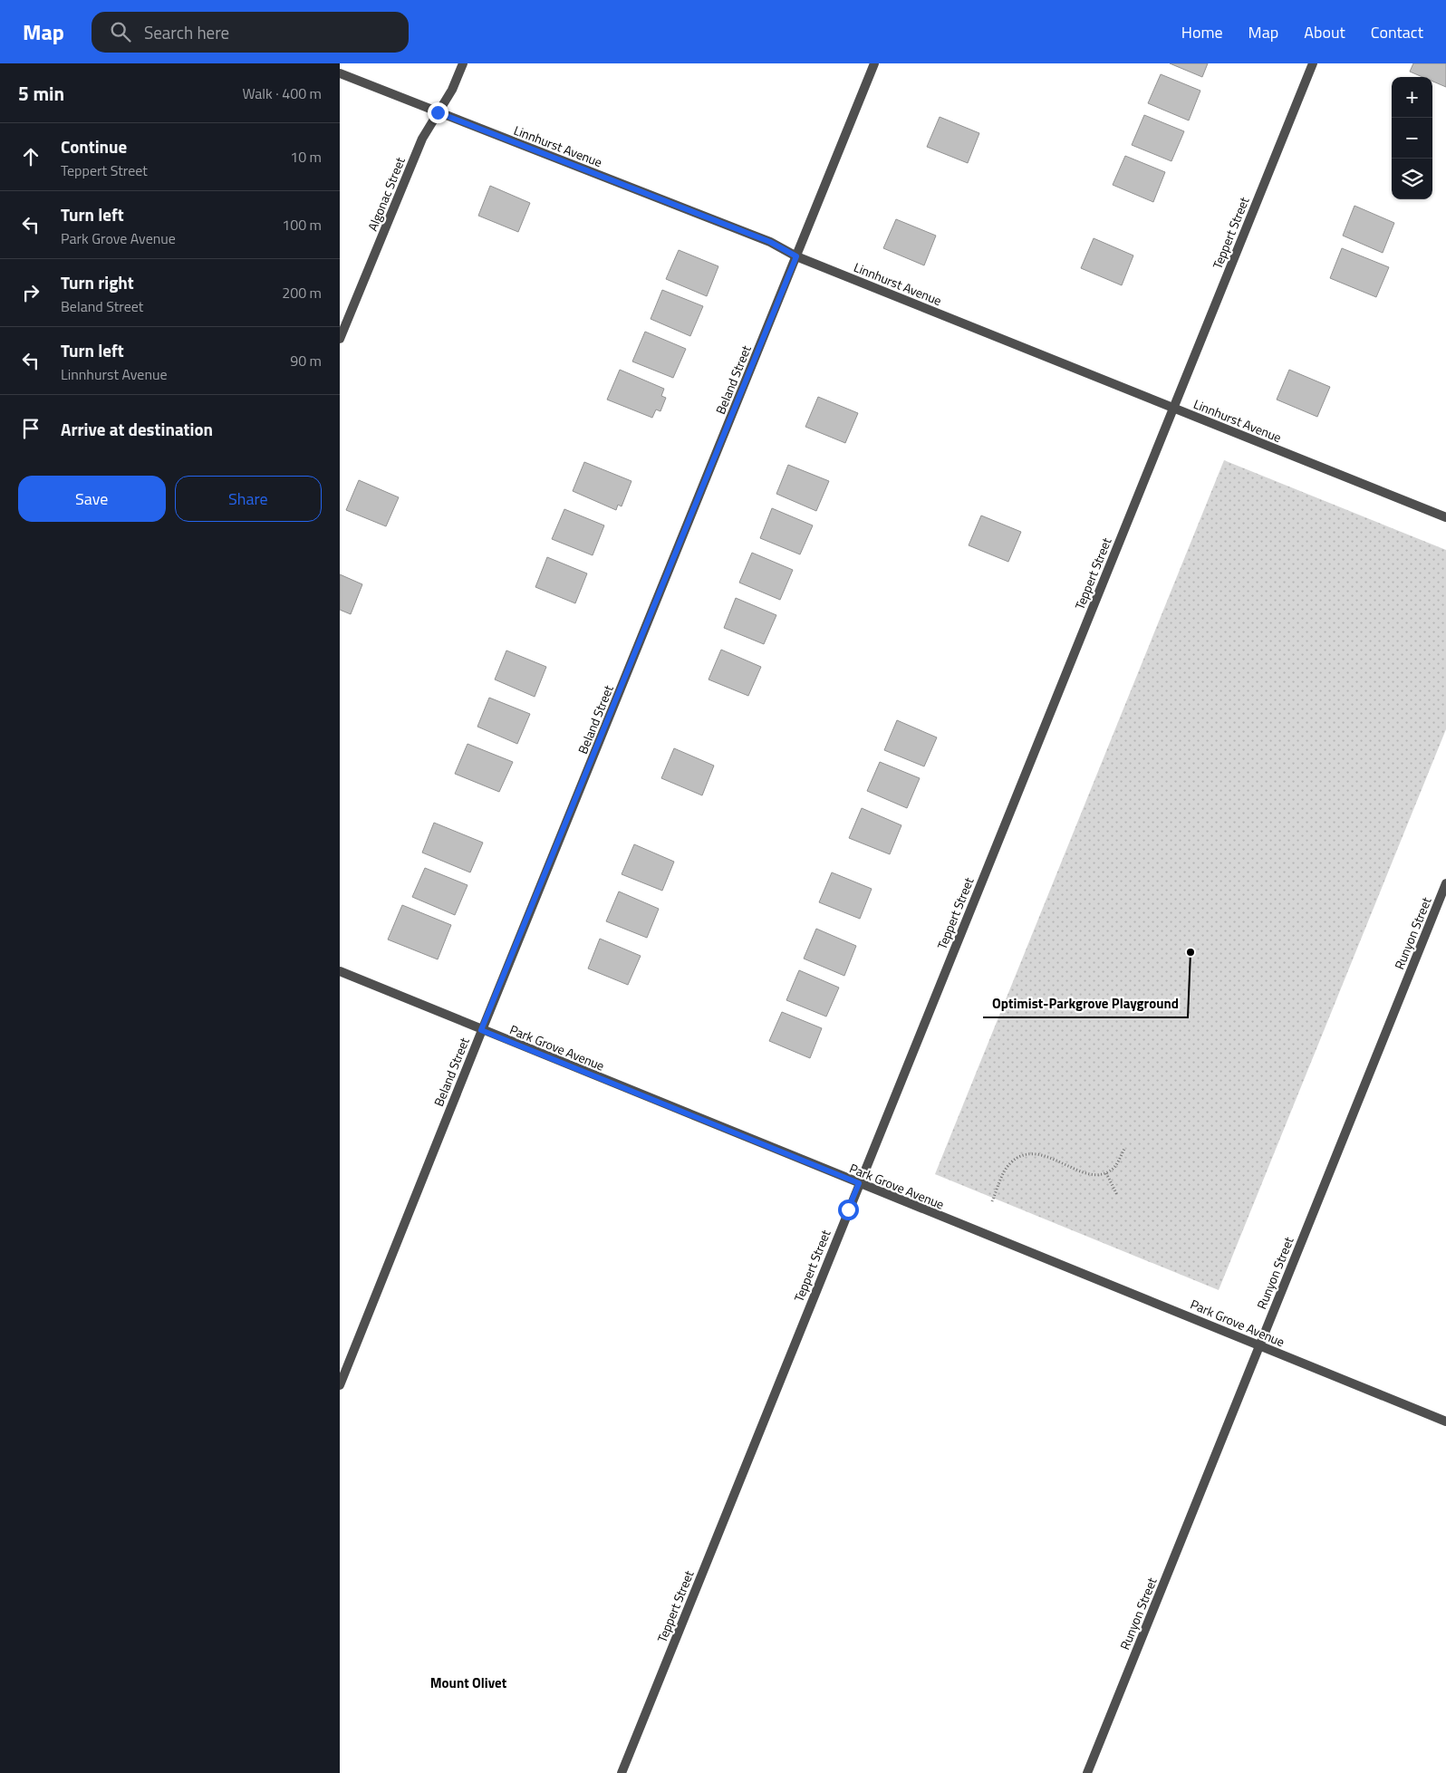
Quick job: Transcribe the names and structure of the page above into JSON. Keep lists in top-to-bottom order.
{
  "streets": {
    "street": [
      "Linnhurst Avenue",
      "Algonac Street",
      "Teppert Street",
      "Beland Street",
      "Runyon Street",
      "Park Grove Avenue"
    ]
  },
  "crossings": [
    ["Linnhurst Avenue", "Algonac Street"],
    ["Linnhurst Avenue", "Teppert Street"],
    ["Linnhurst Avenue", "Beland Street"],
    ["Teppert Street", "Park Grove Avenue"],
    ["Beland Street", "Park Grove Avenue"],
    ["Runyon Street", "Park Grove Avenue"]
  ],
  "districts": ["Mount Olivet"],
  "places": ["Optimist-Parkgrove Playground"],
  "page": {
    "header": "Map",
    "search": "Search here",
    "nav": [
      "Home",
      "Map",
      "About",
      "Contact"
    ],
    "heading": ["5 min", "Walk · 400 m"],
    "map_buttons": ["+", "−"],
    "list": [
      ["Continue", "Teppert Street", "10 m"],
      ["Turn left", "Park Grove Avenue", "100 m"],
      ["Turn right", "Beland Street", "200 m"],
      ["Turn left", "Linnhurst Avenue", "90 m"],
      "Arrive at destination"
    ],
    "buttons": ["Save", "Share"]
  }
}
